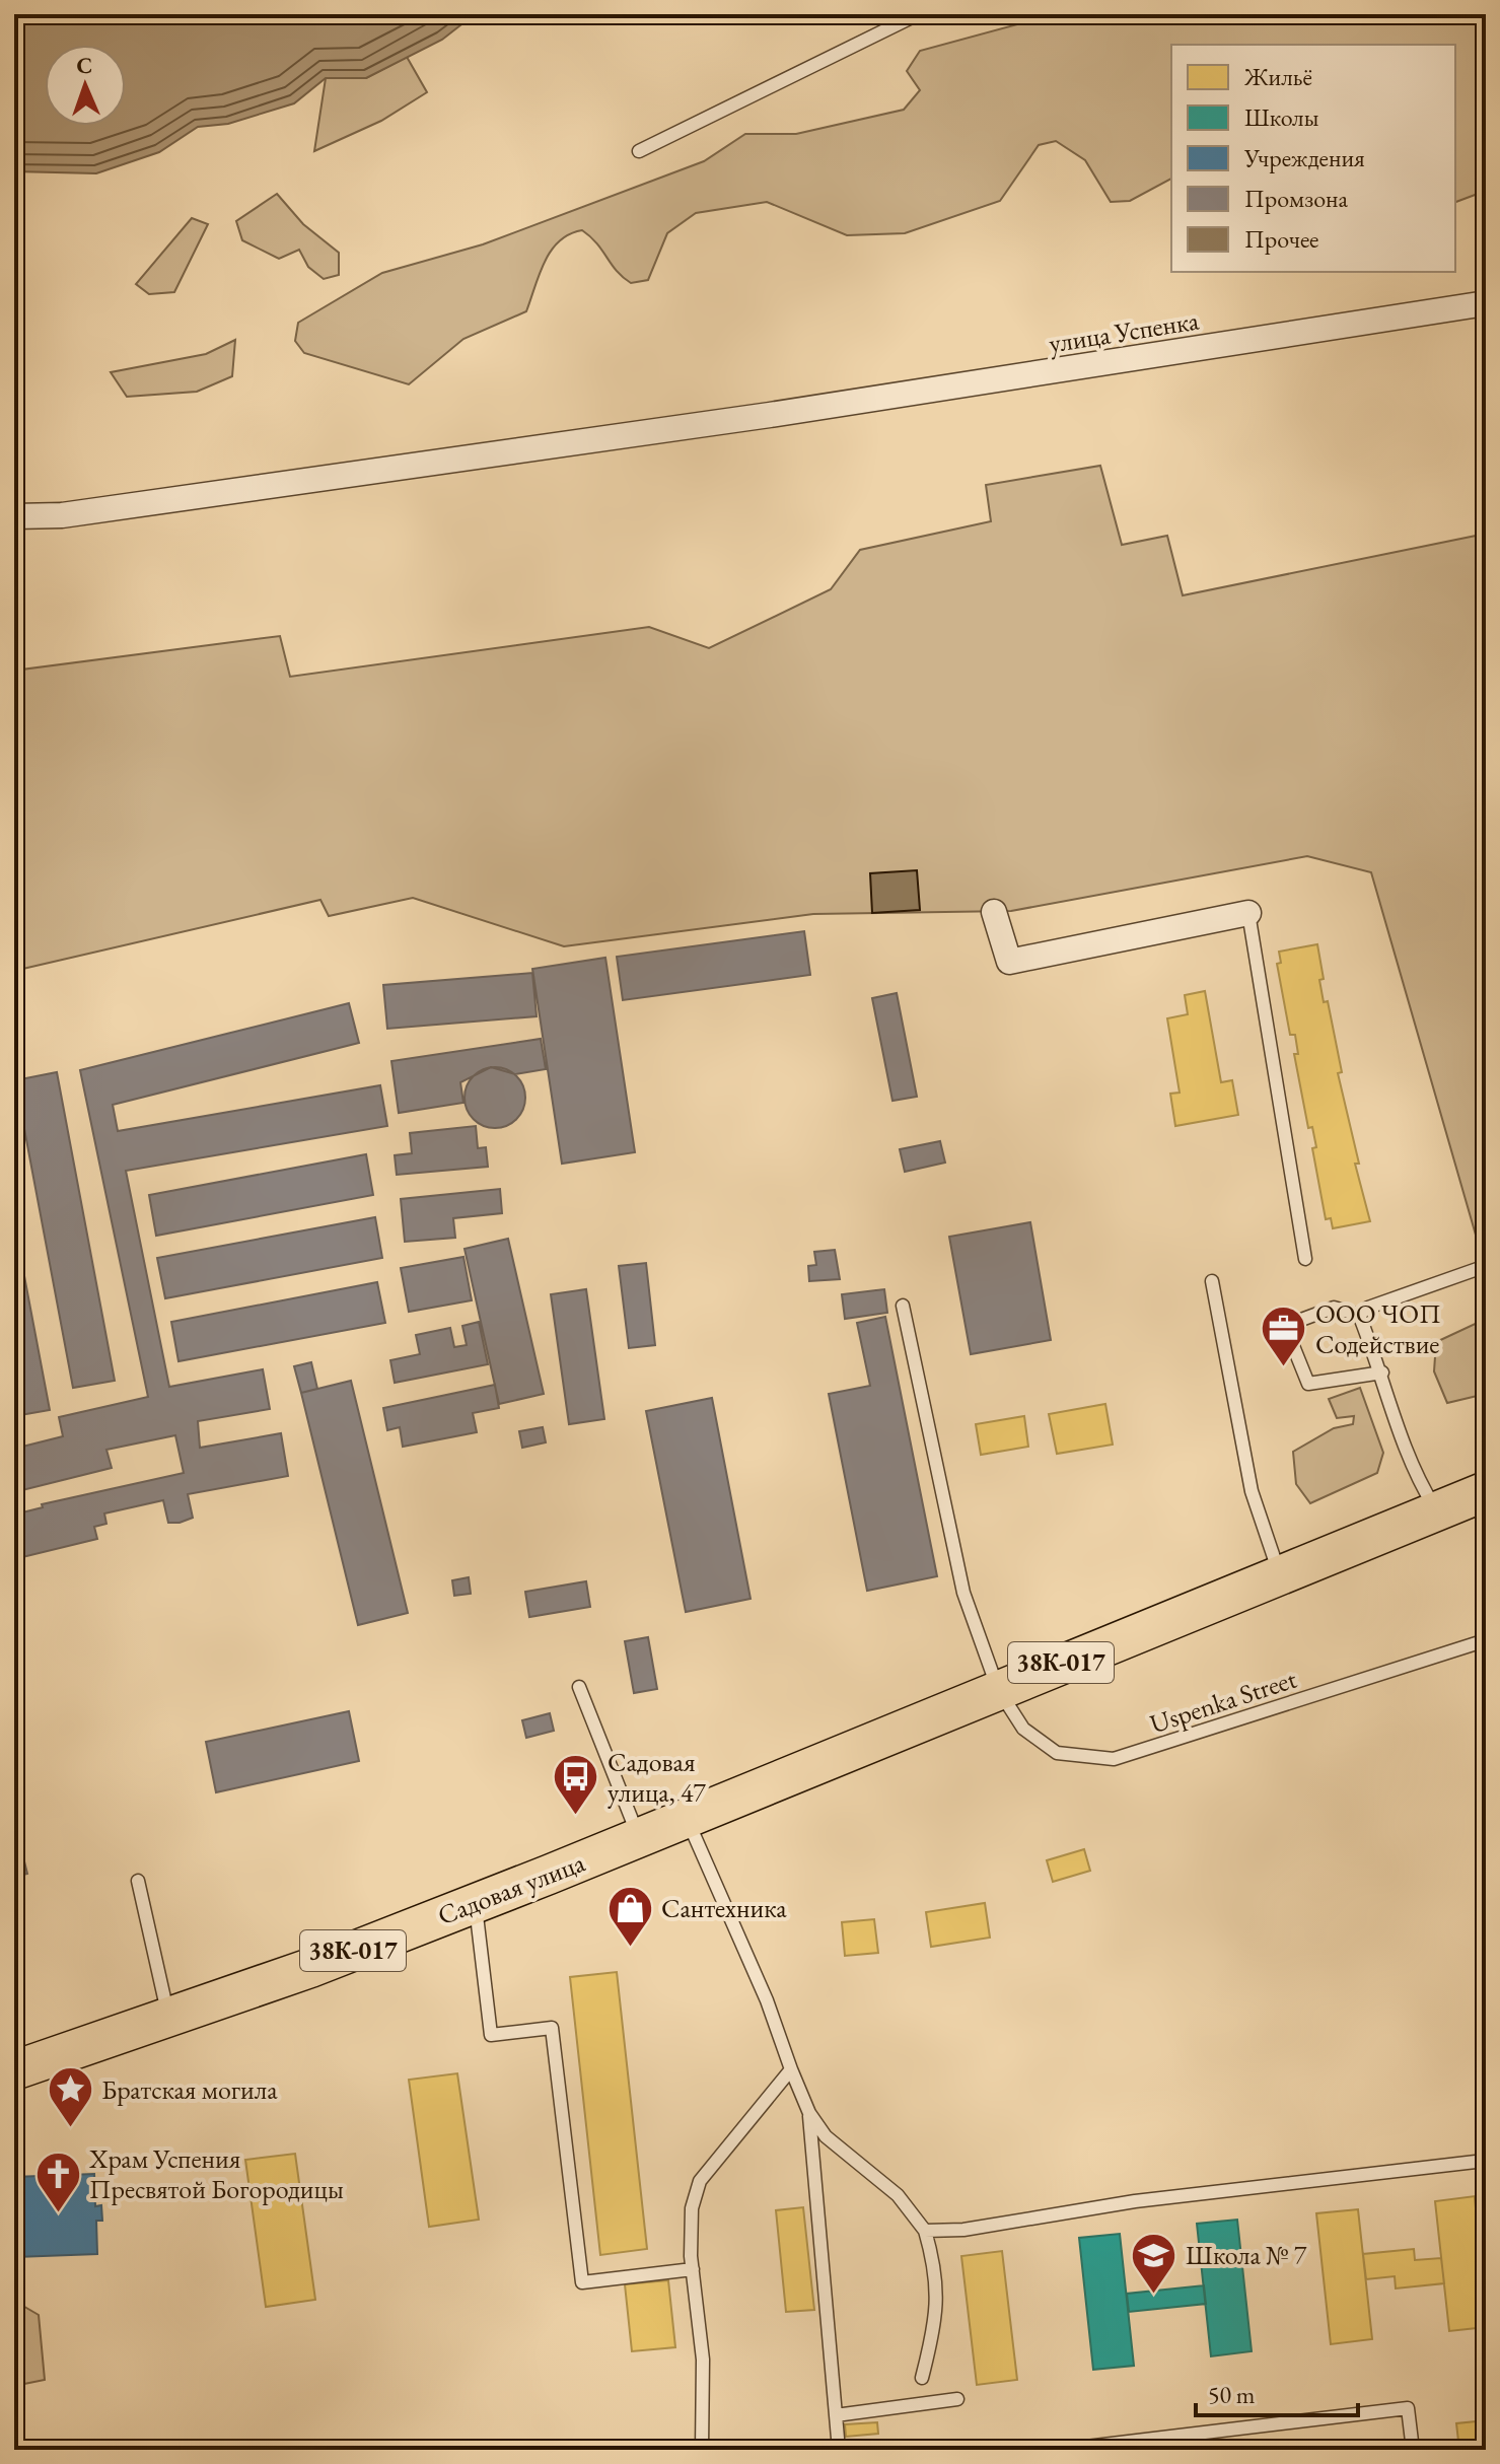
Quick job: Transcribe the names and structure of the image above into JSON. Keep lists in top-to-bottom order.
{
  "streets": {
    "main road": ["38К-017", "Садовая улица"],
    "street": ["улица Успенка"],
    "lane": ["Uspenka Street"]
  },
  "crossings": [
    ["38К-017", "Uspenka Street"],
    ["38К-017", "Садовая улица"]
  ],
  "places": {
    "office": ["ООО ЧОП Содействие"],
    "bus stop": ["Садовая улица, 47"],
    "shop": ["Сантехника"],
    "place": ["Братская могила"],
    "church": ["Храм Успения Пресвятой Богородицы"],
    "school or university": ["Школа № 7"]
  },
  "legend": [
    "Жильё",
    "Школы",
    "Учреждения",
    "Промзона",
    "Прочее"
  ],
  "scale_bar": "50 m",
  "north": "top"
}
